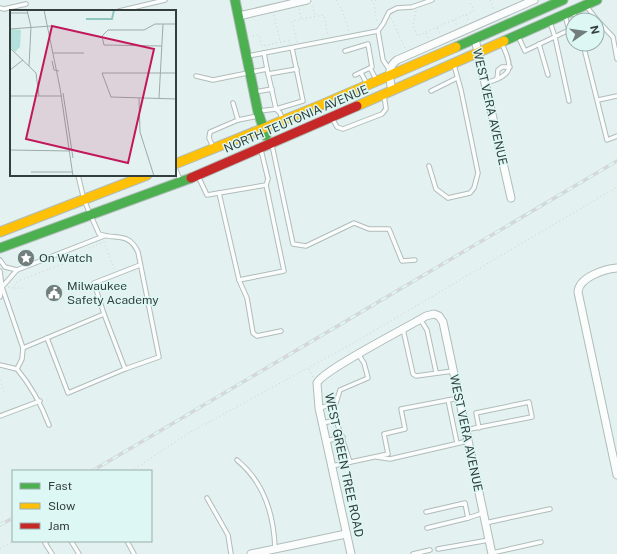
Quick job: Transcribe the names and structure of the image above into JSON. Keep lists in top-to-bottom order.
{
  "streets": {
    "main road": ["NORTH TEUTONIA AVENUE"],
    "street": ["WEST VERA AVENUE", "WEST GREEN TREE ROAD"]
  },
  "crossings": [
    ["WEST VERA AVENUE", "NORTH TEUTONIA AVENUE"]
  ],
  "places": {
    "place": ["On Watch"],
    "public building": ["Milwaukee Safety Academy"]
  },
  "legend": ["Fast", "Slow", "Jam"],
  "north": "right"
}
